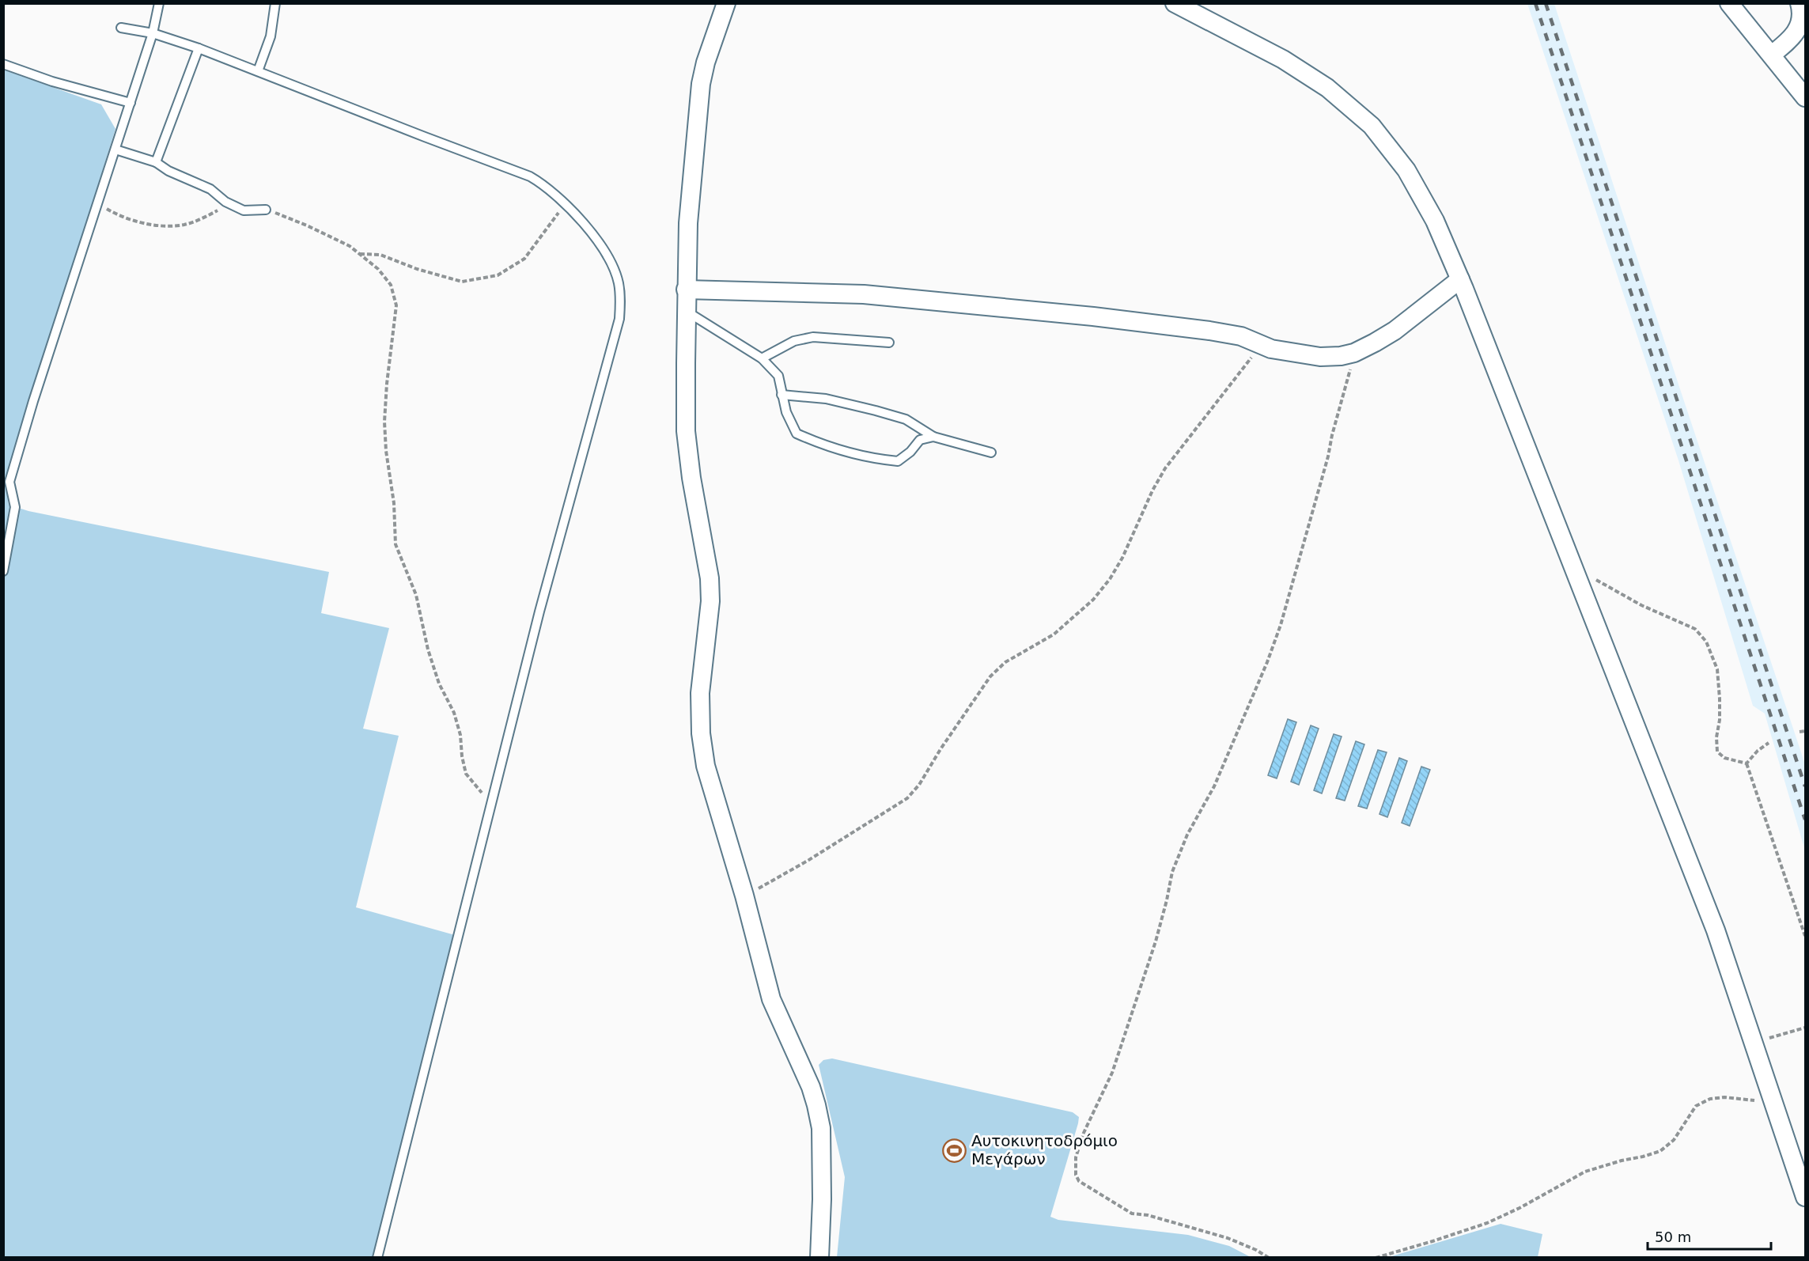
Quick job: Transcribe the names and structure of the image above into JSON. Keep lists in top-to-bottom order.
{
  "places": {
    "sports": ["Αυτοκινητοδρόμιο Μεγάρων"]
  },
  "scale_bar": "50 m"
}
